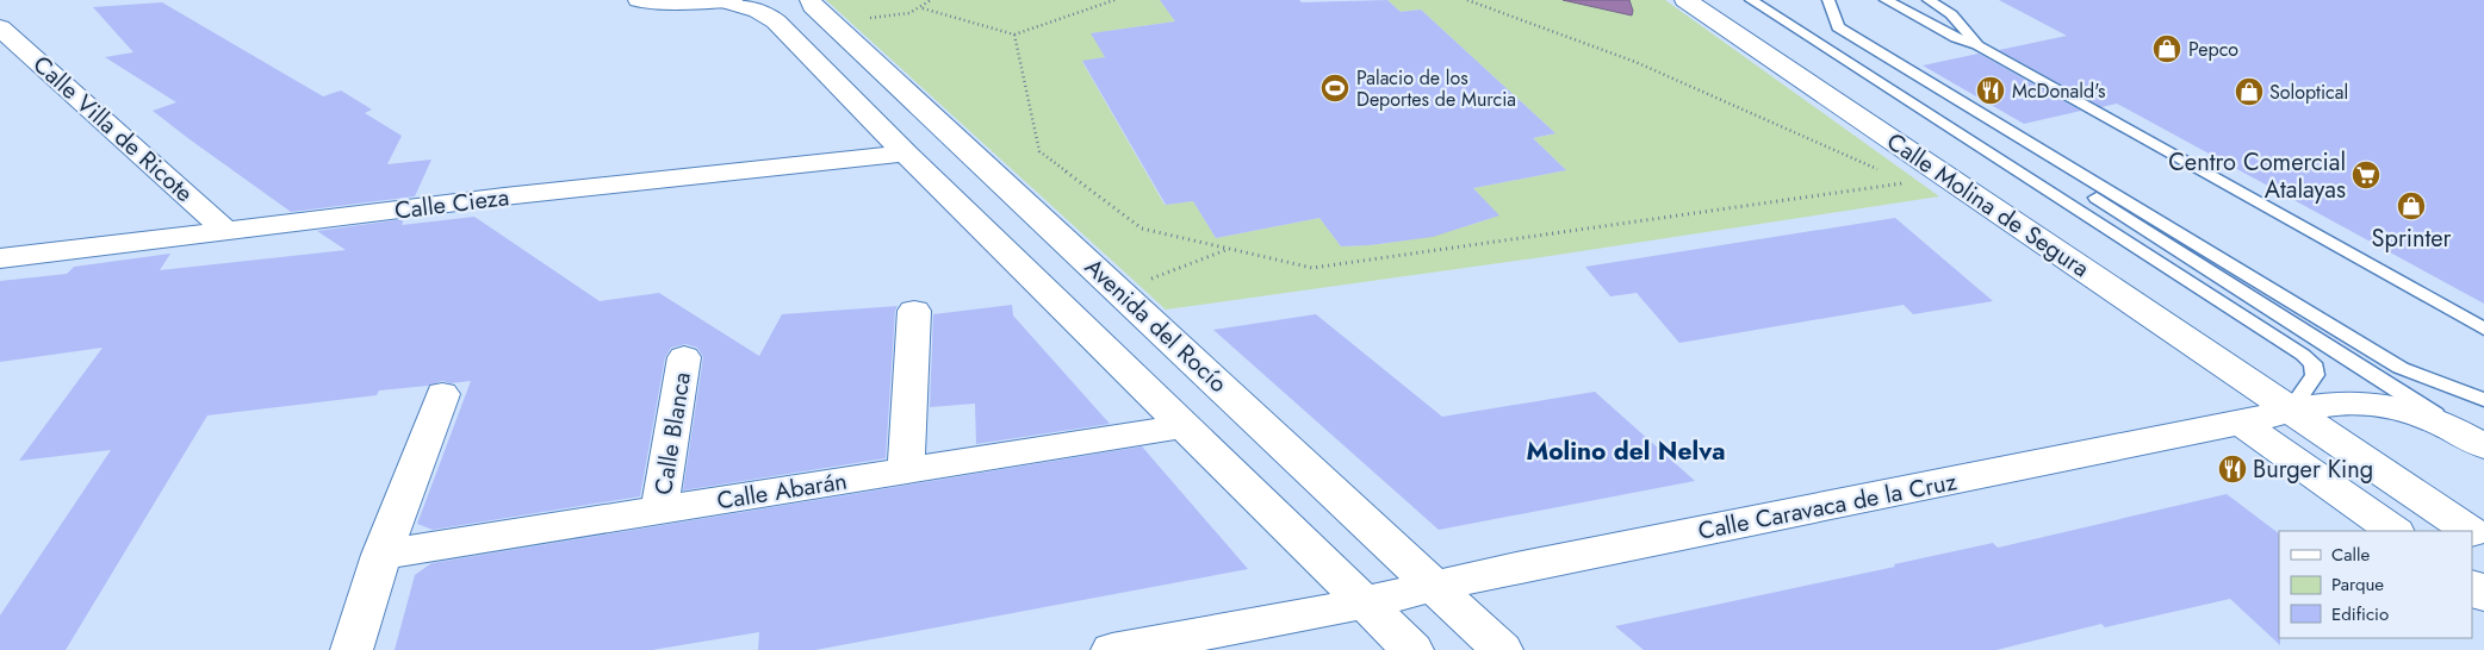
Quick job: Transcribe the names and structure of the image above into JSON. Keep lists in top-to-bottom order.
{
  "streets": {
    "street": [
      "Calle Villa de Ricote",
      "Calle Cieza",
      "Calle Molina de Segura",
      "Avenida del Rocío",
      "Calle Blanca",
      "Calle Abarán",
      "Calle Caravaca de la Cruz"
    ]
  },
  "crossings": [
    ["Calle Villa de Ricote", "Calle Cieza"],
    ["Calle Cieza", "Avenida del Rocío"],
    ["Calle Molina de Segura", "Calle Caravaca de la Cruz"],
    ["Avenida del Rocío", "Calle Caravaca de la Cruz"],
    ["Calle Blanca", "Calle Abarán"]
  ],
  "districts": ["Molino del Nelva"],
  "places": {
    "shop": ["Pepco", "Soloptical", "Sprinter"],
    "sports": ["Palacio de los Deportes de Murcia"],
    "restaurant": ["McDonald's", "Burger King"],
    "supermarket": ["Centro Comercial Atalayas"]
  },
  "legend": ["Calle", "Parque", "Edificio"]
}
